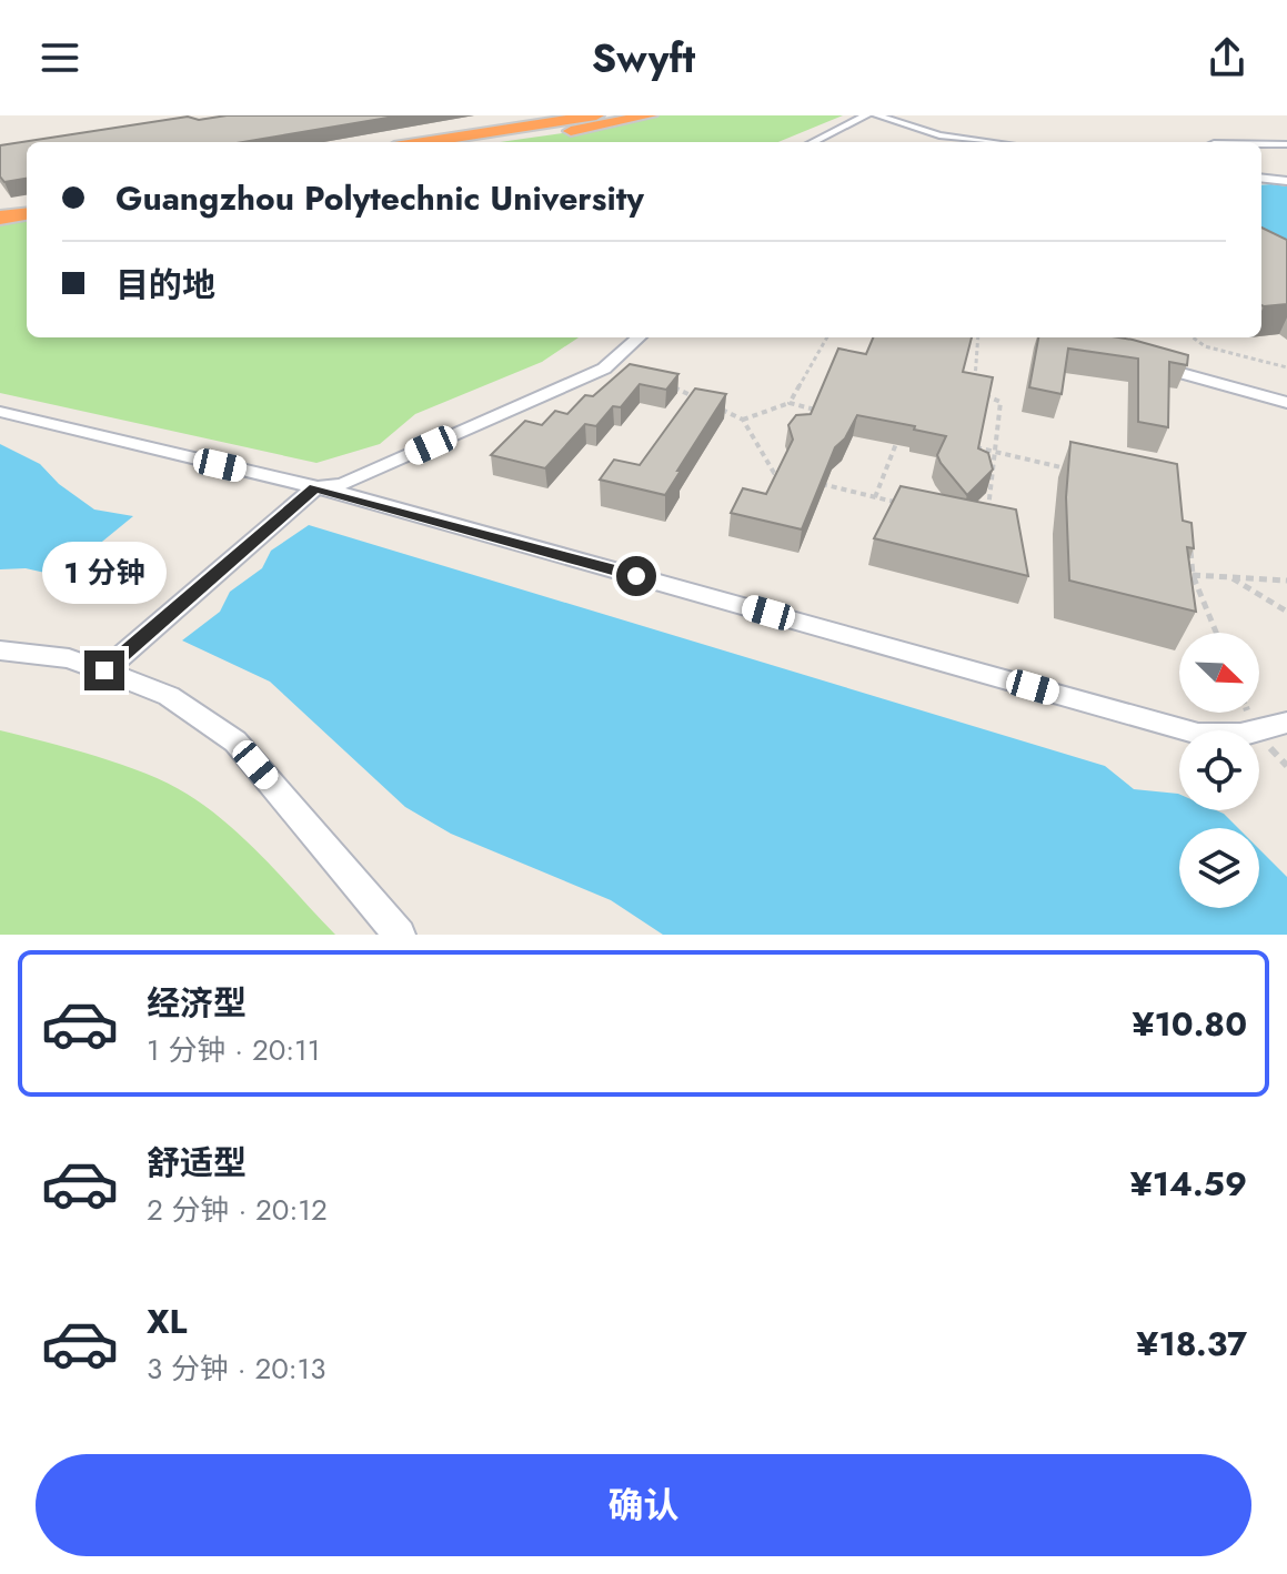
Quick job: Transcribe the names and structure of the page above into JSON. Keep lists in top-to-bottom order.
{
  "north": "bottom right",
  "page": {
    "header": "Swyft",
    "banner": ["Guangzhou Polytechnic University", "目的地"],
    "bubble": "1 分钟",
    "list": [
      {
        "name": "经济型",
        "note": "1 分钟 · 20:11",
        "value": "¥10.80"
      },
      {
        "name": "舒适型",
        "note": "2 分钟 · 20:12",
        "value": "¥14.59"
      },
      {
        "name": "XL",
        "note": "3 分钟 · 20:13",
        "value": "¥18.37"
      }
    ],
    "buttons": "确认"
  }
}
